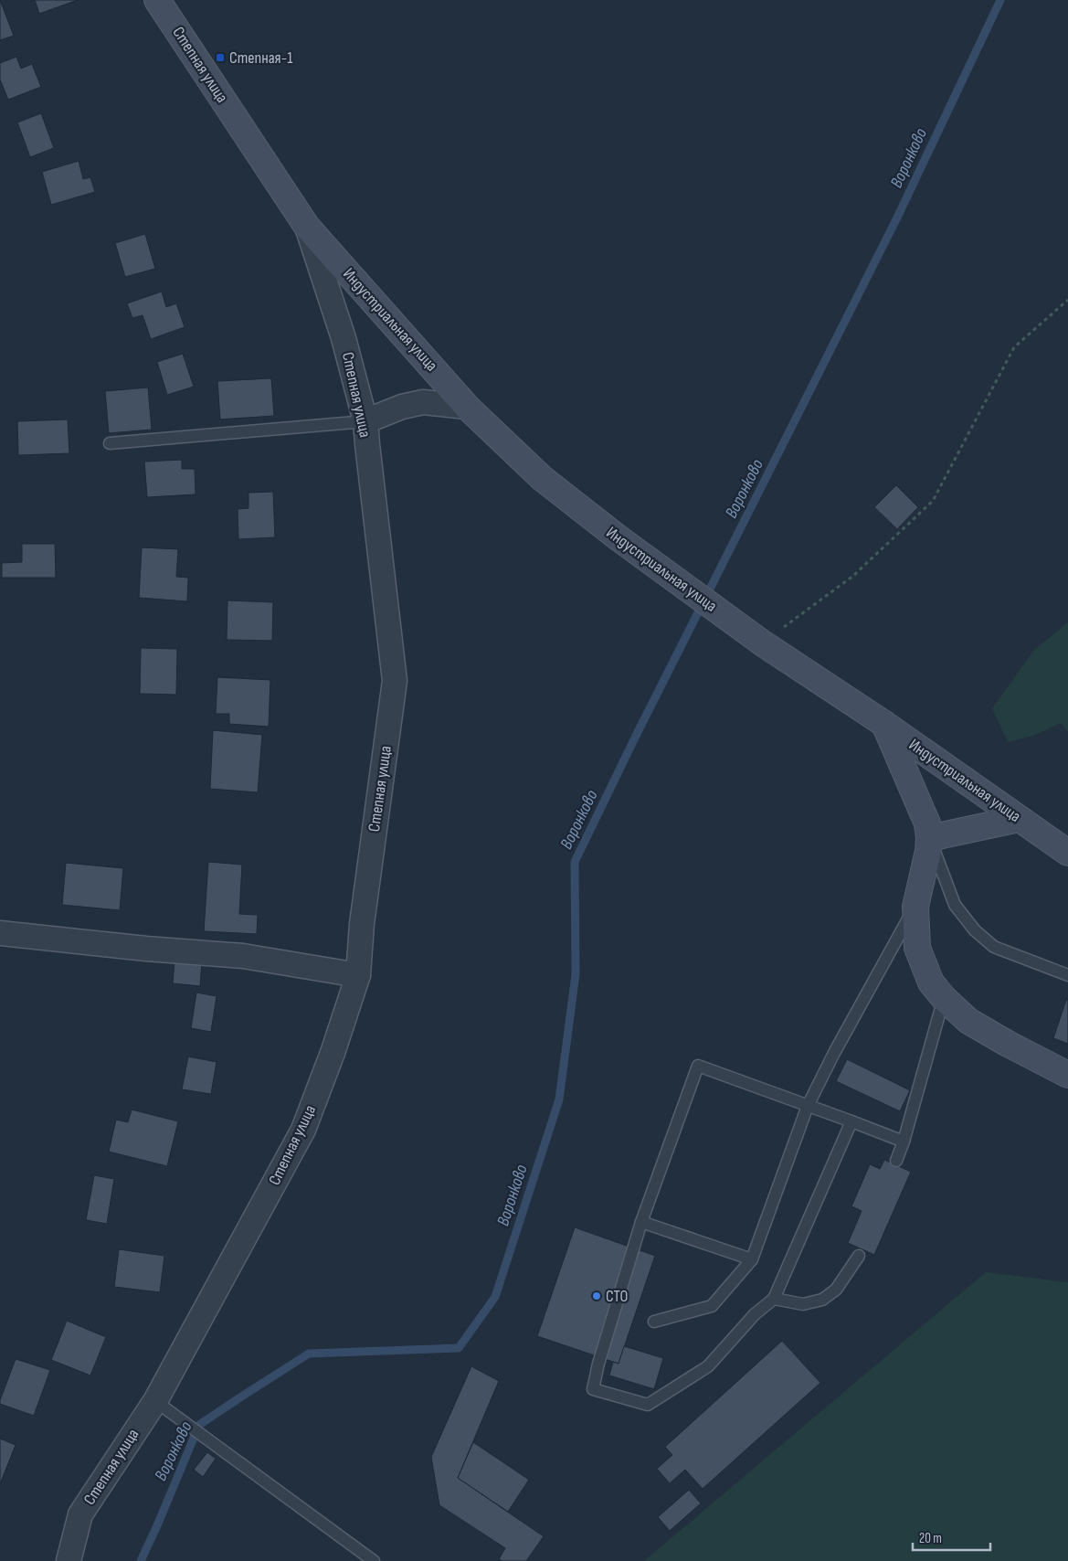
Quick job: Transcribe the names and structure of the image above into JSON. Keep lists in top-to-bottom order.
{
  "streets": {
    "main road": ["Степная улица", "Индустриальная улица"]
  },
  "crossings": [
    ["Степная улица", "Индустриальная улица"]
  ],
  "water": ["Воронково"],
  "places": {
    "transit": ["Степная-1"],
    "other": ["СТО"]
  },
  "scale_bar": "20 m"
}
